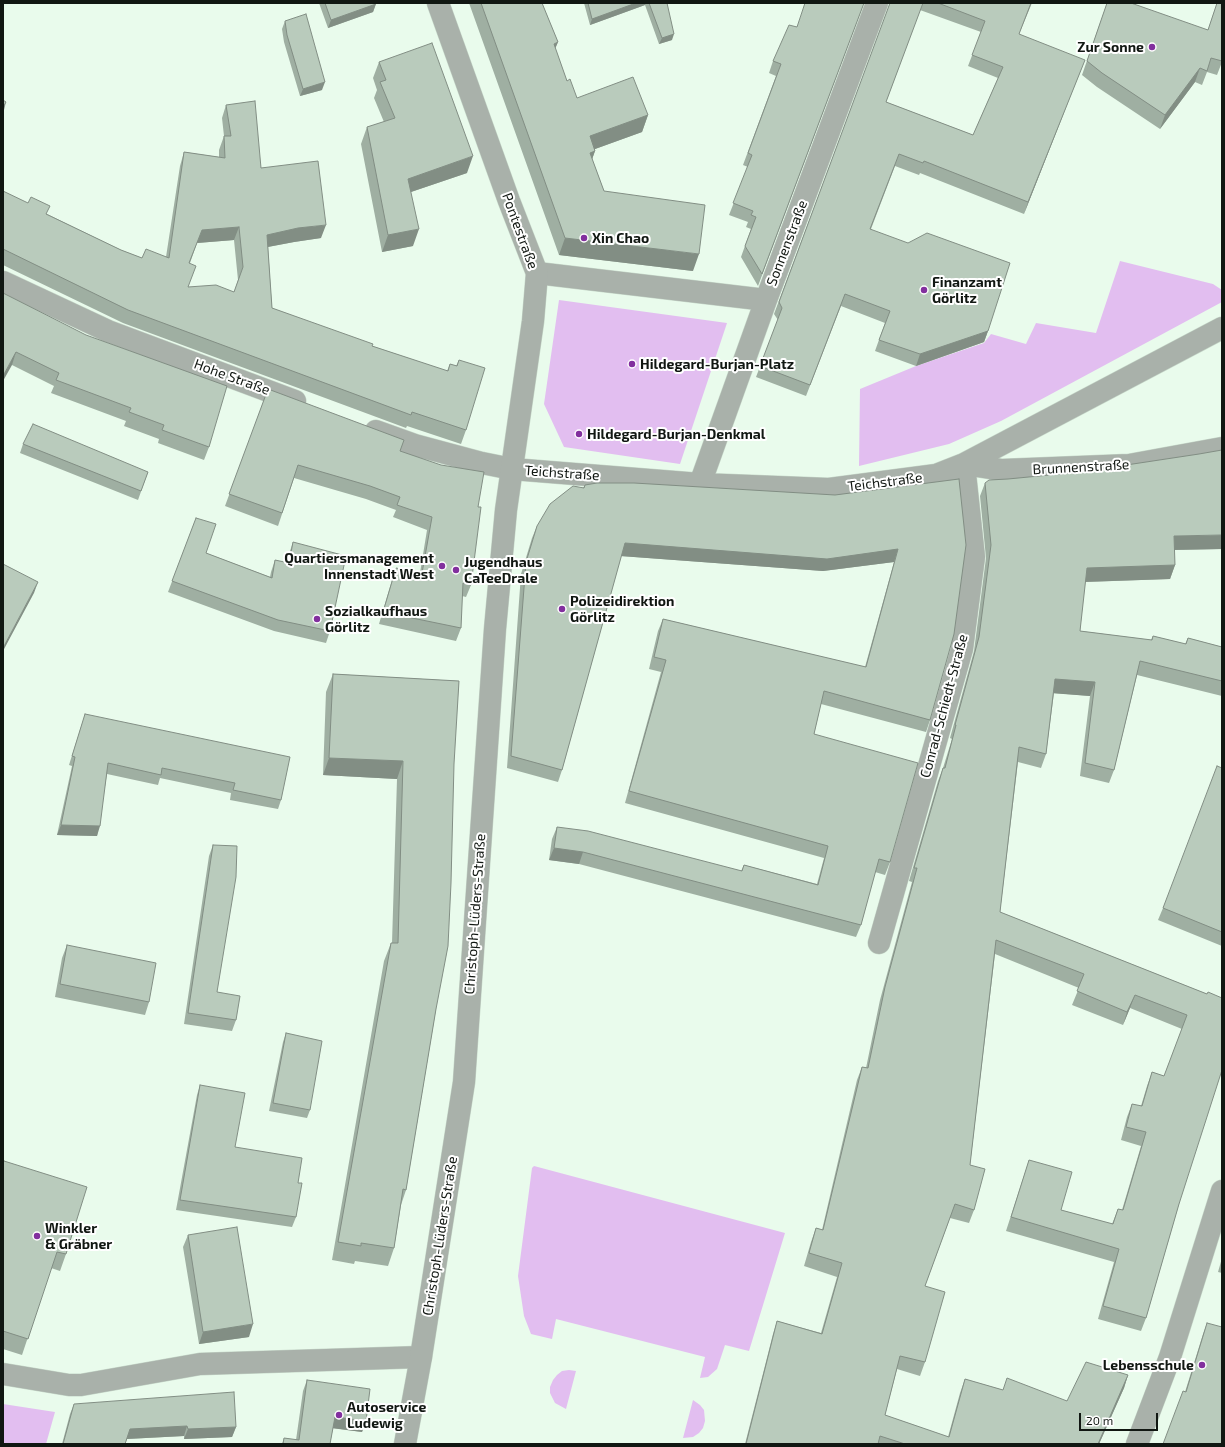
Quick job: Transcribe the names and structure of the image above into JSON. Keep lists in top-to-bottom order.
{
  "streets": {
    "street": [
      "Pontestraße",
      "Sonnenstraße",
      "Hohe Straße",
      "Brunnenstraße",
      "Teichstraße",
      "Conrad-Schiedt-Straße",
      "Christoph-Lüders-Straße"
    ]
  },
  "crossings": [
    ["Pontestraße", "Teichstraße"],
    ["Pontestraße", "Christoph-Lüders-Straße"],
    ["Sonnenstraße", "Teichstraße"],
    ["Brunnenstraße", "Teichstraße"],
    ["Brunnenstraße", "Conrad-Schiedt-Straße"],
    ["Teichstraße", "Conrad-Schiedt-Straße"],
    ["Teichstraße", "Christoph-Lüders-Straße"]
  ],
  "places": [
    "Zur Sonne",
    "Xin Chao",
    "Finanzamt Görlitz",
    "Hildegard-Burjan-Platz",
    "Hildegard-Burjan-Denkmal",
    "Quartiersmanagement Innenstadt West",
    "Jugendhaus CaTeeDrale",
    "Polizeidirektion Görlitz",
    "Sozialkaufhaus Görlitz",
    "Winkler & Gräbner",
    "Lebensschule",
    "Autoservice Ludewig"
  ],
  "scale_bar": "20 m"
}
